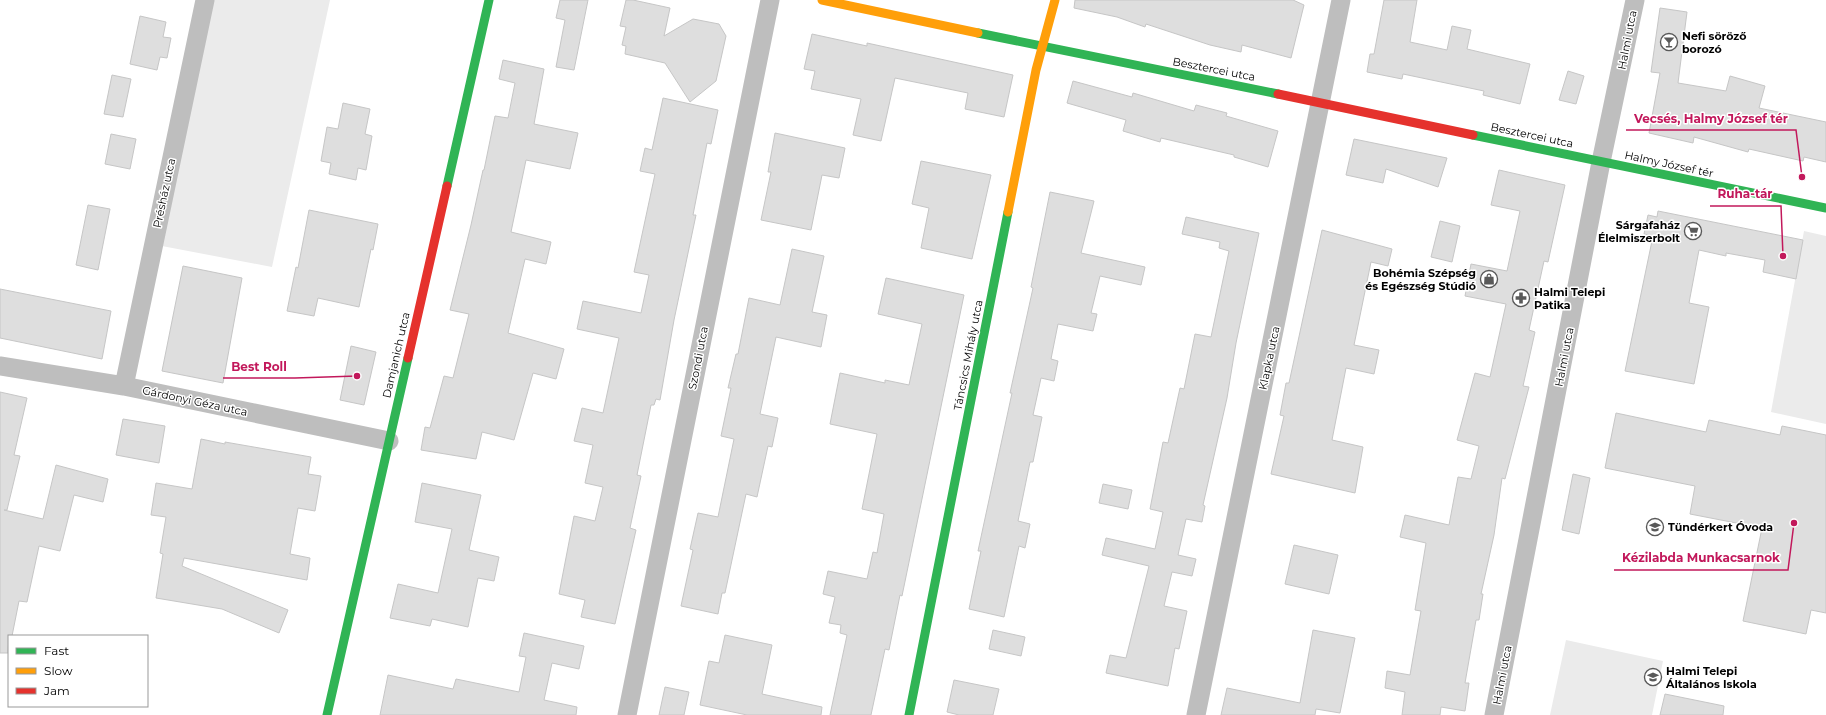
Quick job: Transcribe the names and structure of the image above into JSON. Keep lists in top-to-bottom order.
{
  "streets": {
    "street": [
      "Halmi utca",
      "Besztercei utca",
      "Halmy József tér",
      "Présház utca",
      "Damjanich utca",
      "Táncsics Mihály utca",
      "Szondi utca",
      "Klapka utca",
      "Gárdonyi Géza utca"
    ]
  },
  "crossings": [
    ["Halmi utca", "Besztercei utca"],
    ["Halmi utca", "Halmy József tér"],
    ["Besztercei utca", "Halmy József tér"],
    ["Besztercei utca", "Táncsics Mihály utca"],
    ["Besztercei utca", "Klapka utca"],
    ["Présház utca", "Gárdonyi Géza utca"],
    ["Damjanich utca", "Gárdonyi Géza utca"]
  ],
  "places": {
    "bar": ["Nefi söröző borozó"],
    "other": [
      "Vecsés, Halmy József tér",
      "Ruha-tár",
      "Best Roll",
      "Kézilabda Munkacsarnok"
    ],
    "supermarket": ["Sárgafaház Élelmiszerbolt"],
    "shop": ["Bohémia Szépség és Egészség Stúdió"],
    "pharmacy": ["Halmi Telepi Patika"],
    "school or university": ["Tündérkert Óvoda", "Halmi Telepi Általános Iskola"]
  },
  "legend": ["Fast", "Slow", "Jam"]
}
